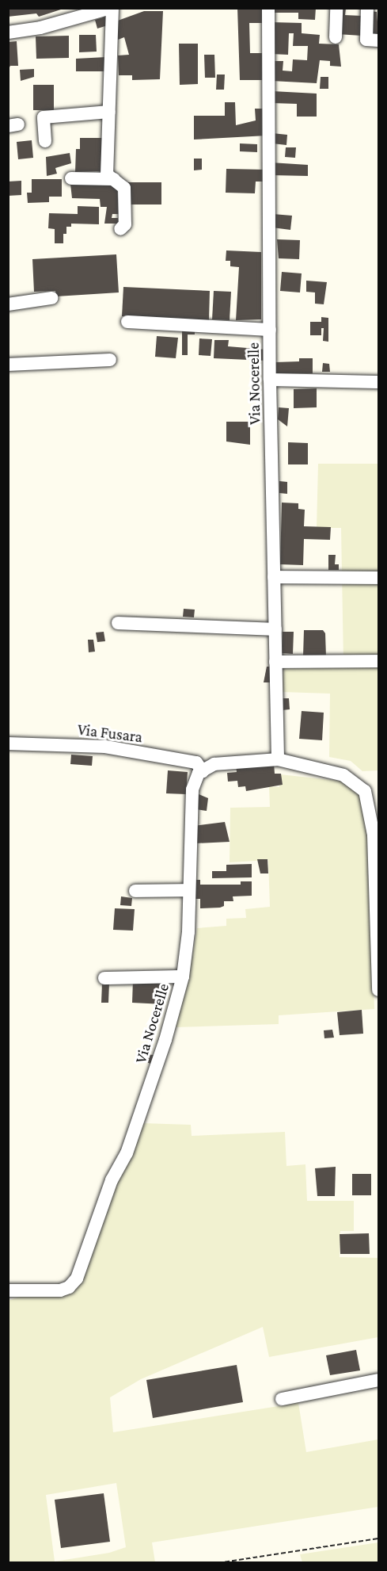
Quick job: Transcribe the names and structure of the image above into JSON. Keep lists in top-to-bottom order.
{
  "streets": {
    "street": ["Via Nocerelle", "Via Fusara"]
  },
  "crossings": [
    ["Via Nocerelle", "Via Fusara"]
  ]
}
